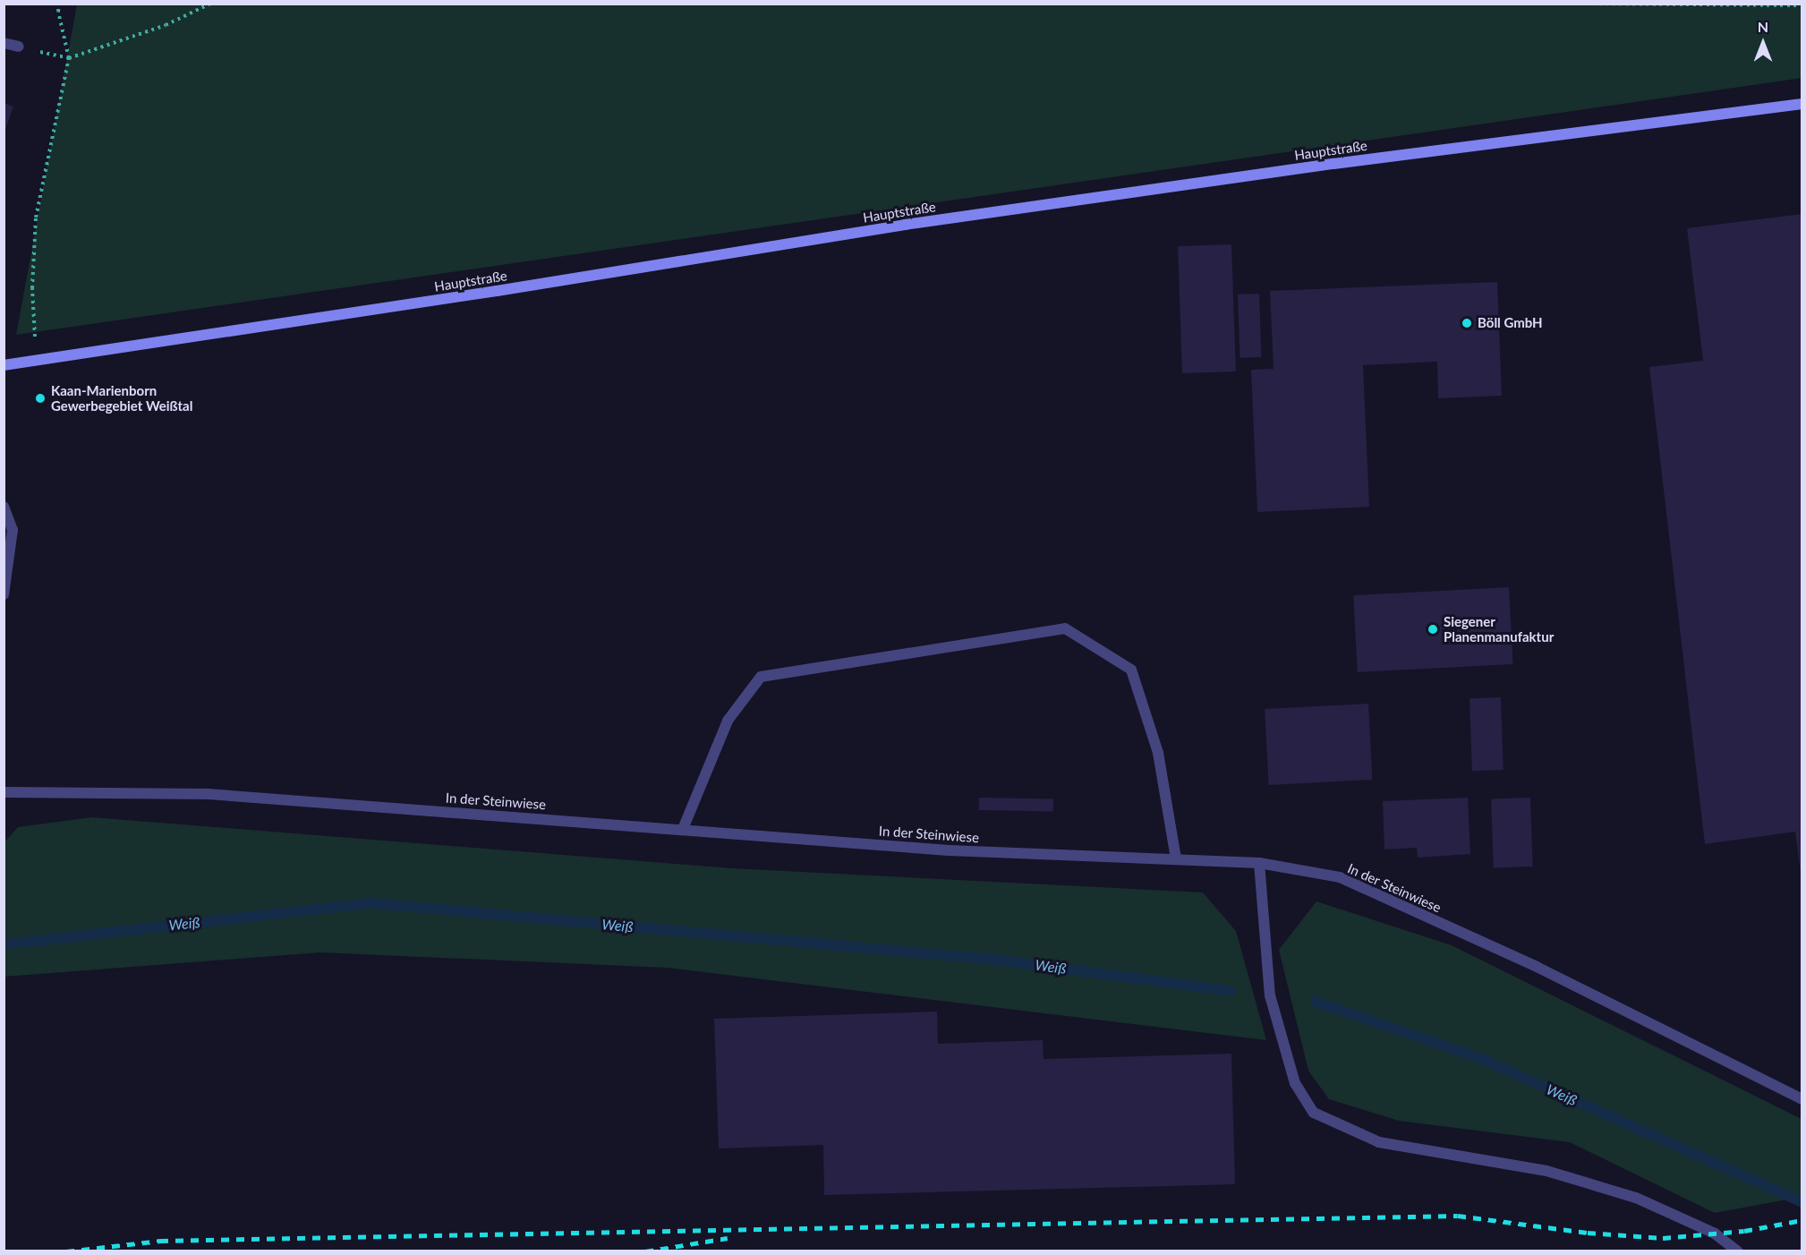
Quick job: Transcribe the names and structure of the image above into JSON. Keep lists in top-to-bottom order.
{
  "streets": {
    "main road": ["Hauptstraße"],
    "street": ["In der Steinwiese"]
  },
  "water": ["Weiß"],
  "places": ["Böll GmbH", "Kaan-Marienborn Gewerbegebiet Weißtal", "Siegener Planenmanufaktur"],
  "north": "top"
}
